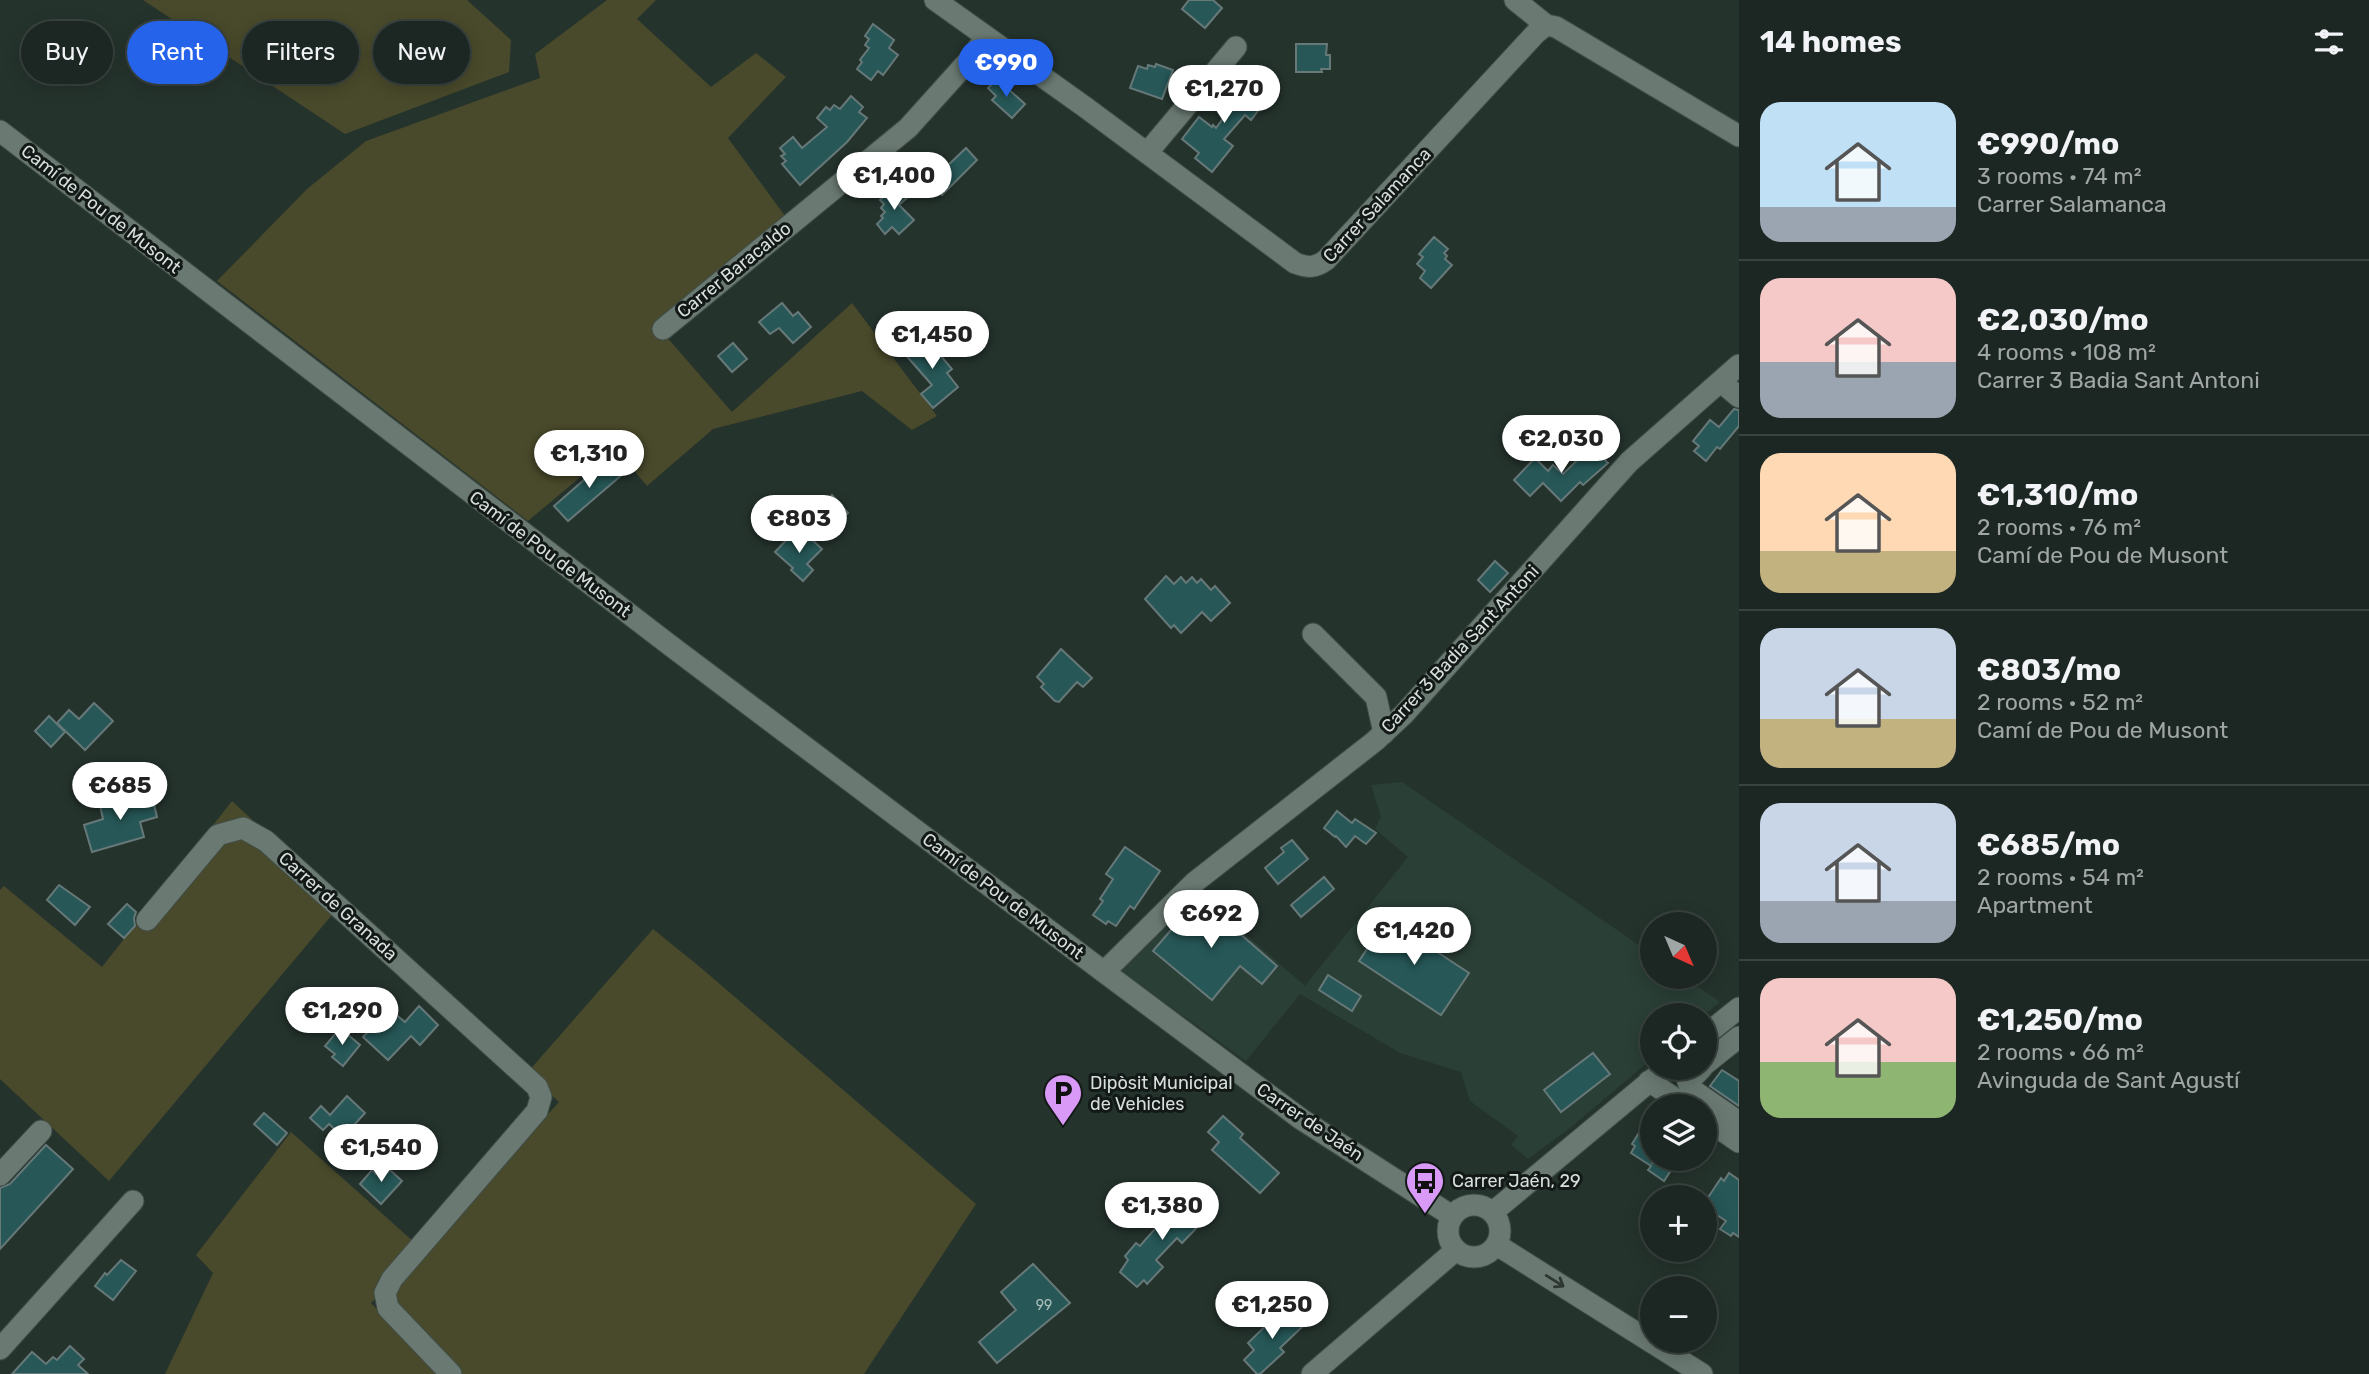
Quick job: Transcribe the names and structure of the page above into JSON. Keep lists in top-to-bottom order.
{
  "streets": {
    "street": [
      "Carrer Salamanca",
      "Camí de Pou de Musont",
      "Carrer Baracaldo",
      "Carrer 3 Badia Sant Antoni",
      "Carrer de Granada",
      "Carrer de Jaén"
    ]
  },
  "crossings": [
    ["Carrer Salamanca", "Carrer Baracaldo"],
    ["Camí de Pou de Musont", "Carrer 3 Badia Sant Antoni"],
    ["Camí de Pou de Musont", "Carrer de Jaén"],
    ["Carrer 3 Badia Sant Antoni", "Carrer de Jaén"]
  ],
  "places": {
    "parking": ["Dipòsit Municipal de Vehicles"],
    "bus stop": ["Carrer Jaén, 29"]
  },
  "house_numbers": ["99"],
  "north": "bottom right",
  "page": {
    "heading": "14 homes",
    "chip": [
      "Buy",
      "Rent",
      "Filters",
      "New"
    ],
    "price": [
      "€990",
      "€1,270",
      "€1,400",
      "€1,450",
      "€2,030",
      "€1,310",
      "€803",
      "€685",
      "€692",
      "€1,420",
      "€1,290",
      "€1,540",
      "€1,380",
      "€1,250"
    ],
    "list": [
      {
        "name": "€990/mo",
        "note": "3 rooms · 74 m² · Carrer Salamanca"
      },
      {
        "name": "€2,030/mo",
        "note": "4 rooms · 108 m² · Carrer 3 Badia Sant Antoni"
      },
      {
        "name": "€1,310/mo",
        "note": "2 rooms · 76 m² · Camí de Pou de Musont"
      },
      {
        "name": "€803/mo",
        "note": "2 rooms · 52 m² · Camí de Pou de Musont"
      },
      {
        "name": "€685/mo",
        "note": "2 rooms · 54 m² · Apartment"
      },
      {
        "name": "€1,250/mo",
        "note": "2 rooms · 66 m² · Avinguda de Sant Agustí"
      }
    ],
    "map_buttons": ["+", "−"]
  }
}
